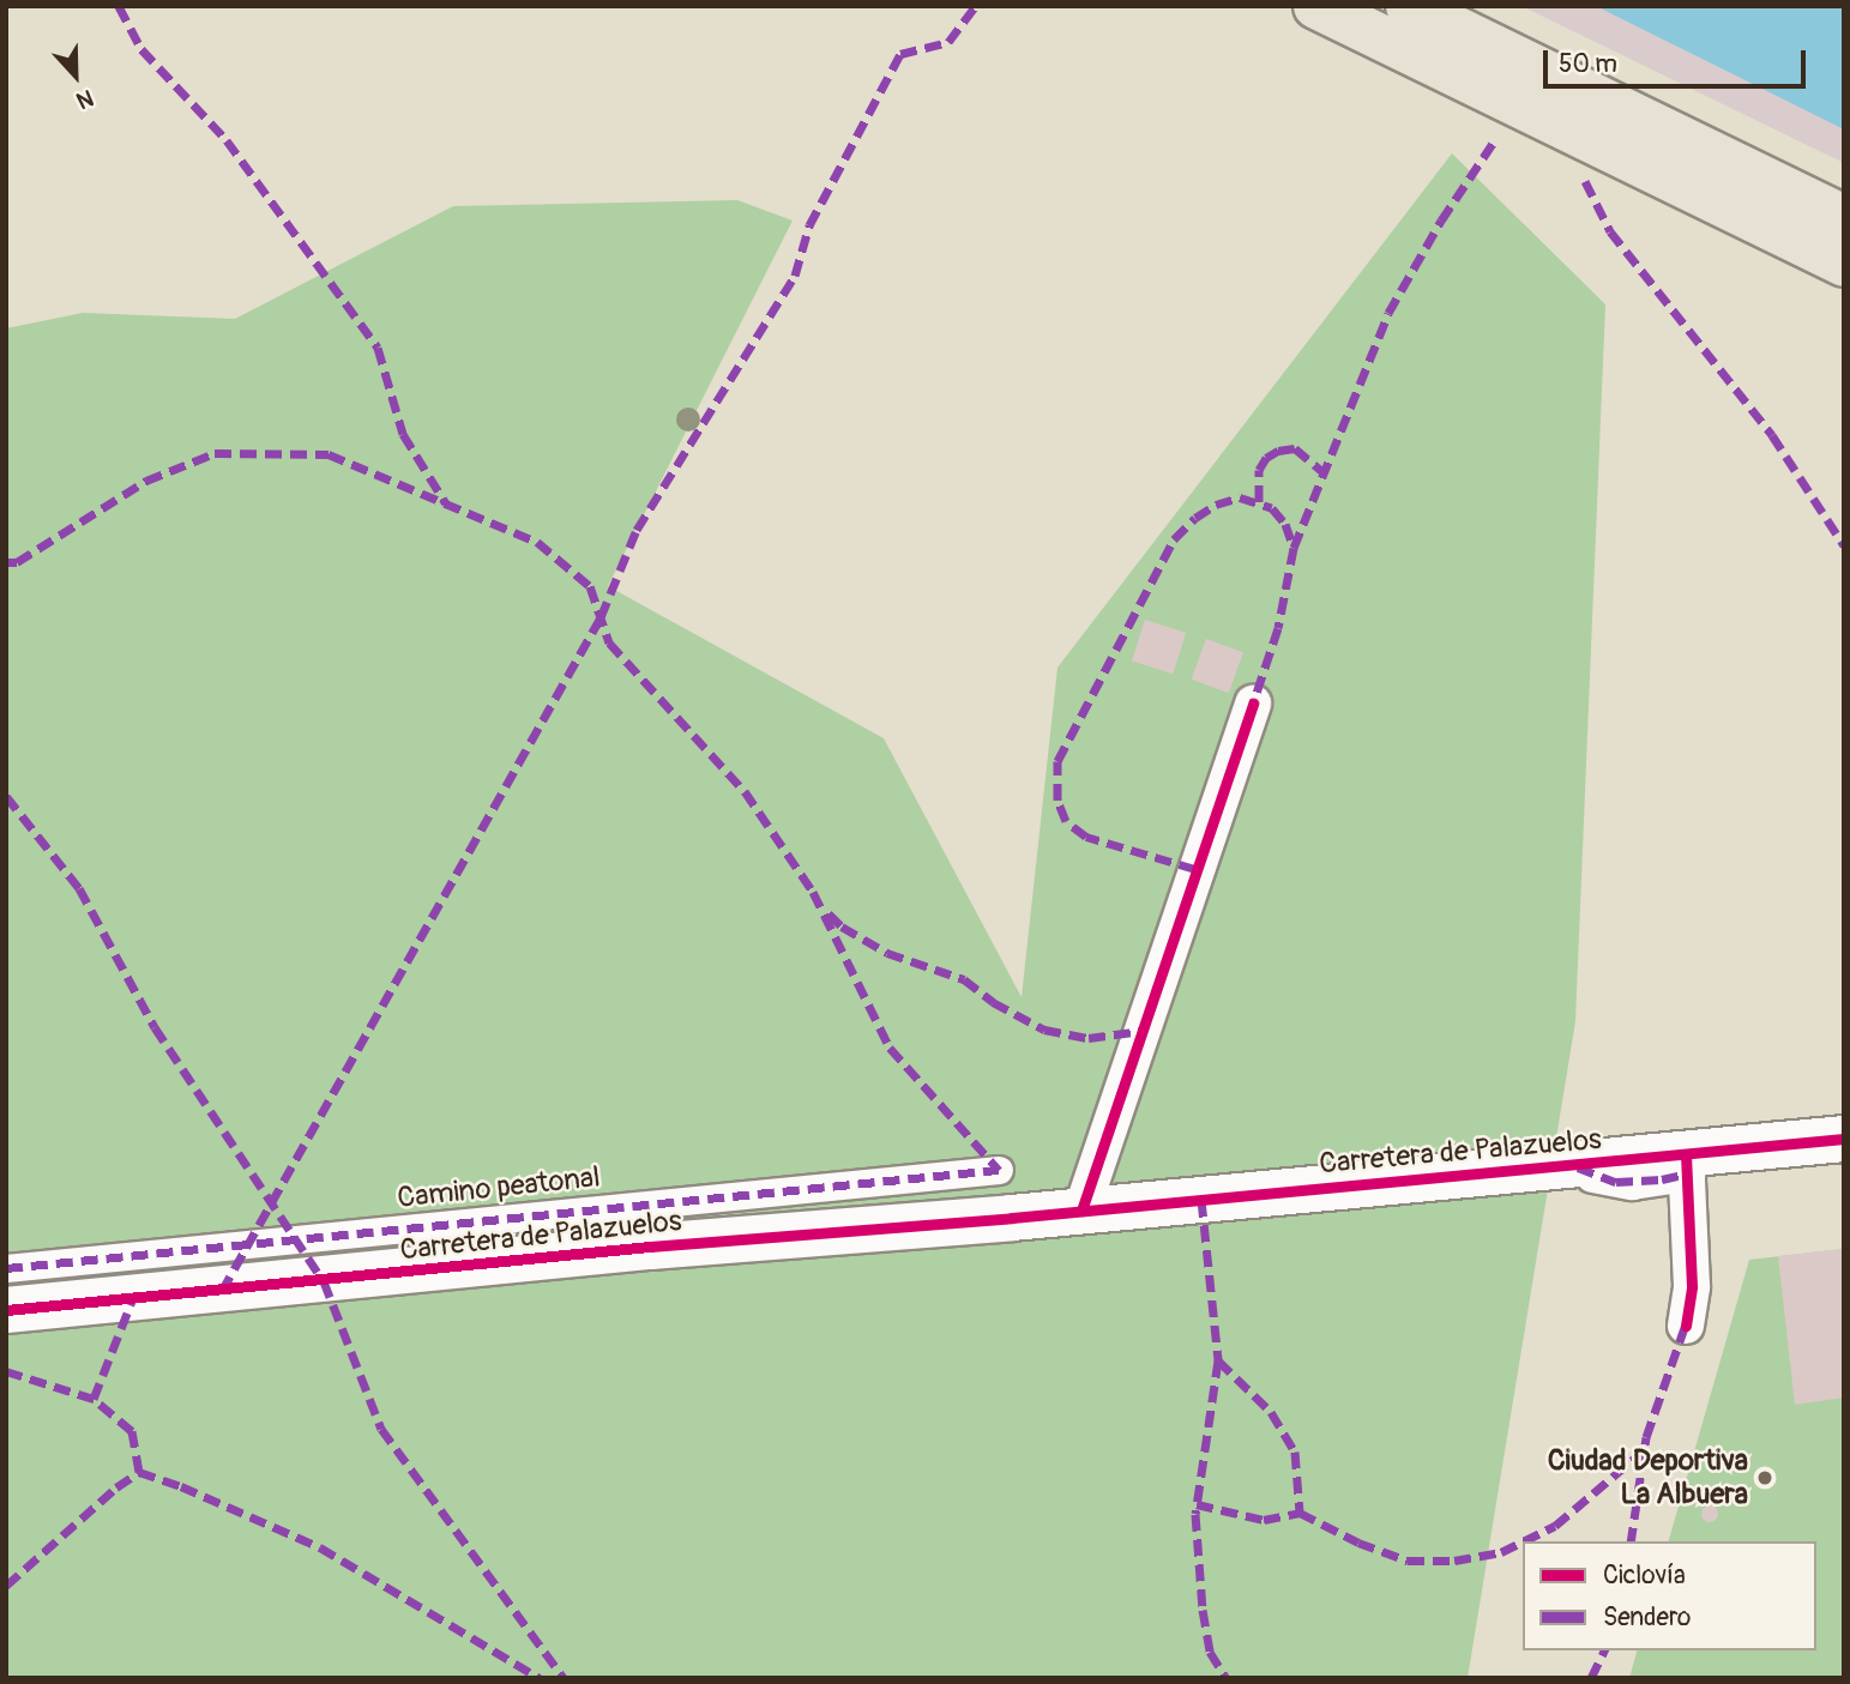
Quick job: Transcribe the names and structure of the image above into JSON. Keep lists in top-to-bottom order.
{
  "streets": {
    "street": ["Carretera de Palazuelos", "Camino peatonal"]
  },
  "places": ["Ciudad Deportiva La Albuera"],
  "legend": ["Ciclovía", "Sendero"],
  "scale_bar": "50 m",
  "north": "bottom"
}
